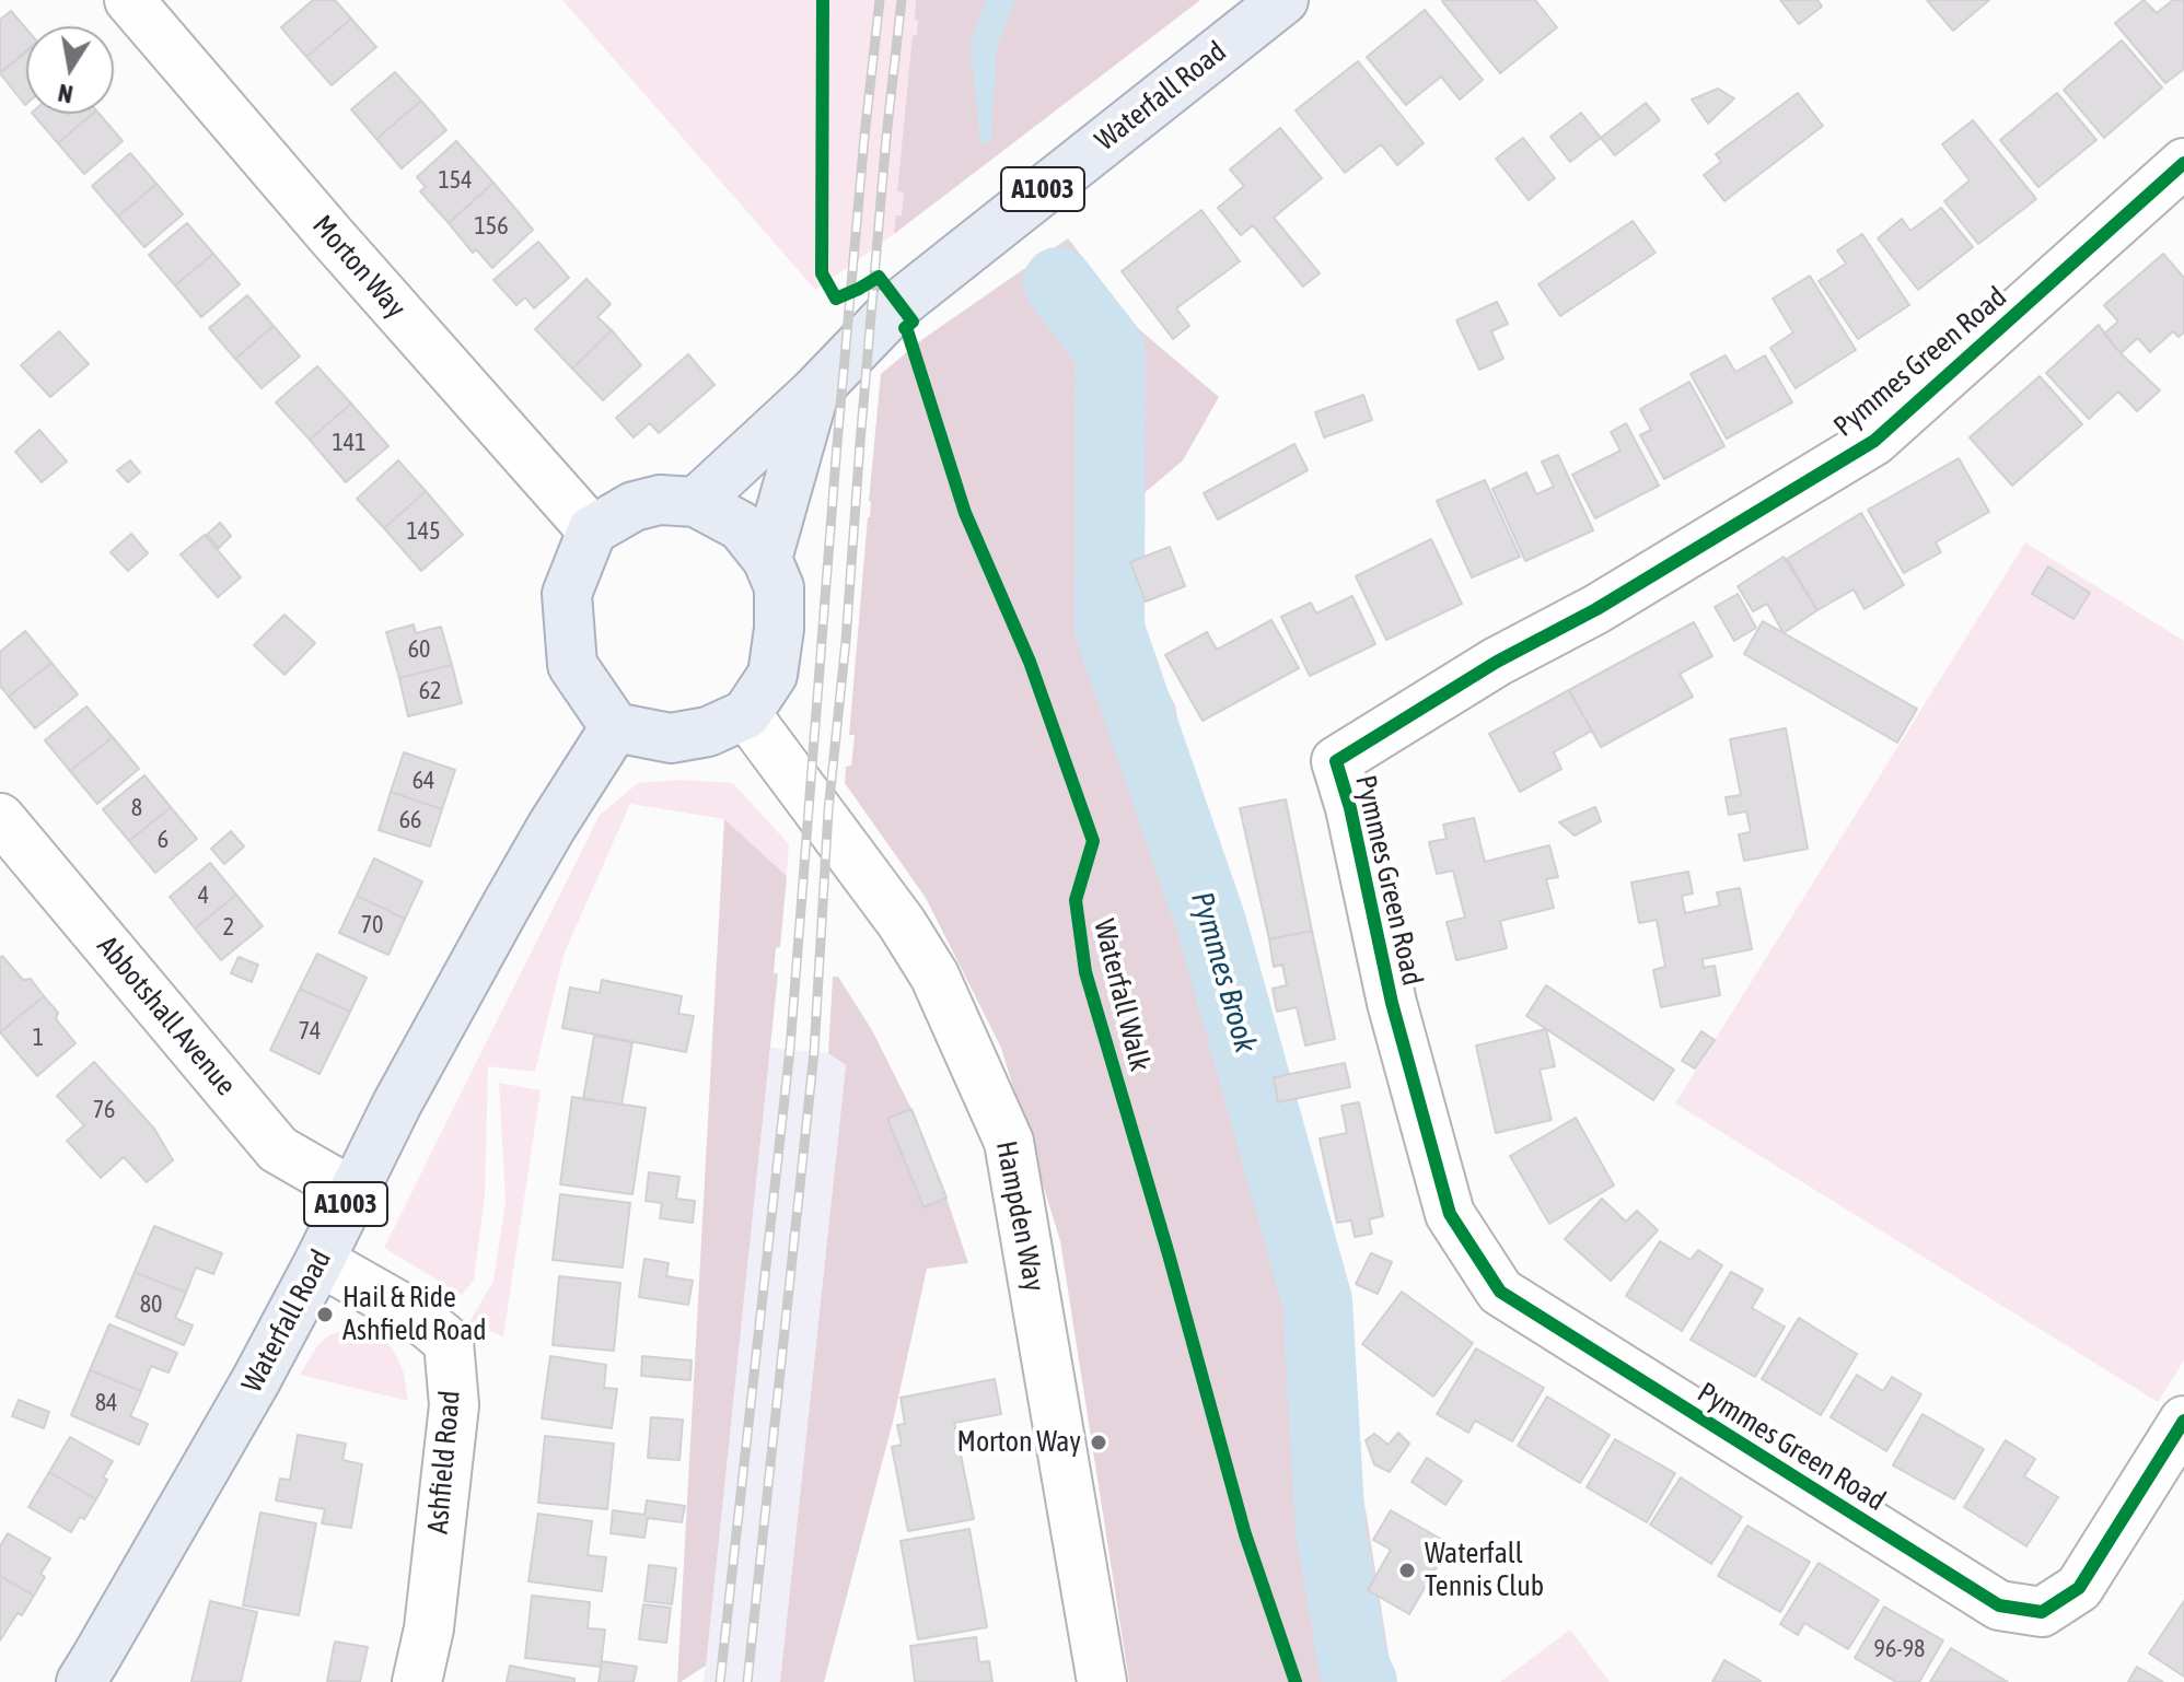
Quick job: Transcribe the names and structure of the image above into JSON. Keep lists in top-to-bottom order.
{
  "streets": {
    "main road": ["Waterfall Road", "A1003"],
    "street": [
      "Morton Way",
      "Pymmes Green Road",
      "Abbotshall Avenue",
      "Hampden Way",
      "Ashfield Road"
    ],
    "cycle path": ["Waterfall Walk"]
  },
  "crossings": [
    ["Waterfall Road", "Morton Way"],
    ["Waterfall Road", "Abbotshall Avenue"],
    ["Waterfall Road", "Hampden Way"],
    ["Waterfall Road", "Ashfield Road"],
    ["Morton Way", "Hampden Way"]
  ],
  "water": ["Pymmes Brook"],
  "places": ["Hail & Ride Ashfield Road", "Morton Way", "Waterfall Tennis Club"],
  "house_numbers": [
    "154",
    "156",
    "141",
    "145",
    "60",
    "62",
    "64",
    "8",
    "66",
    "6",
    "4",
    "70",
    "2",
    "74",
    "1",
    "76",
    "80",
    "84",
    "96-98"
  ],
  "north": "bottom"
}
